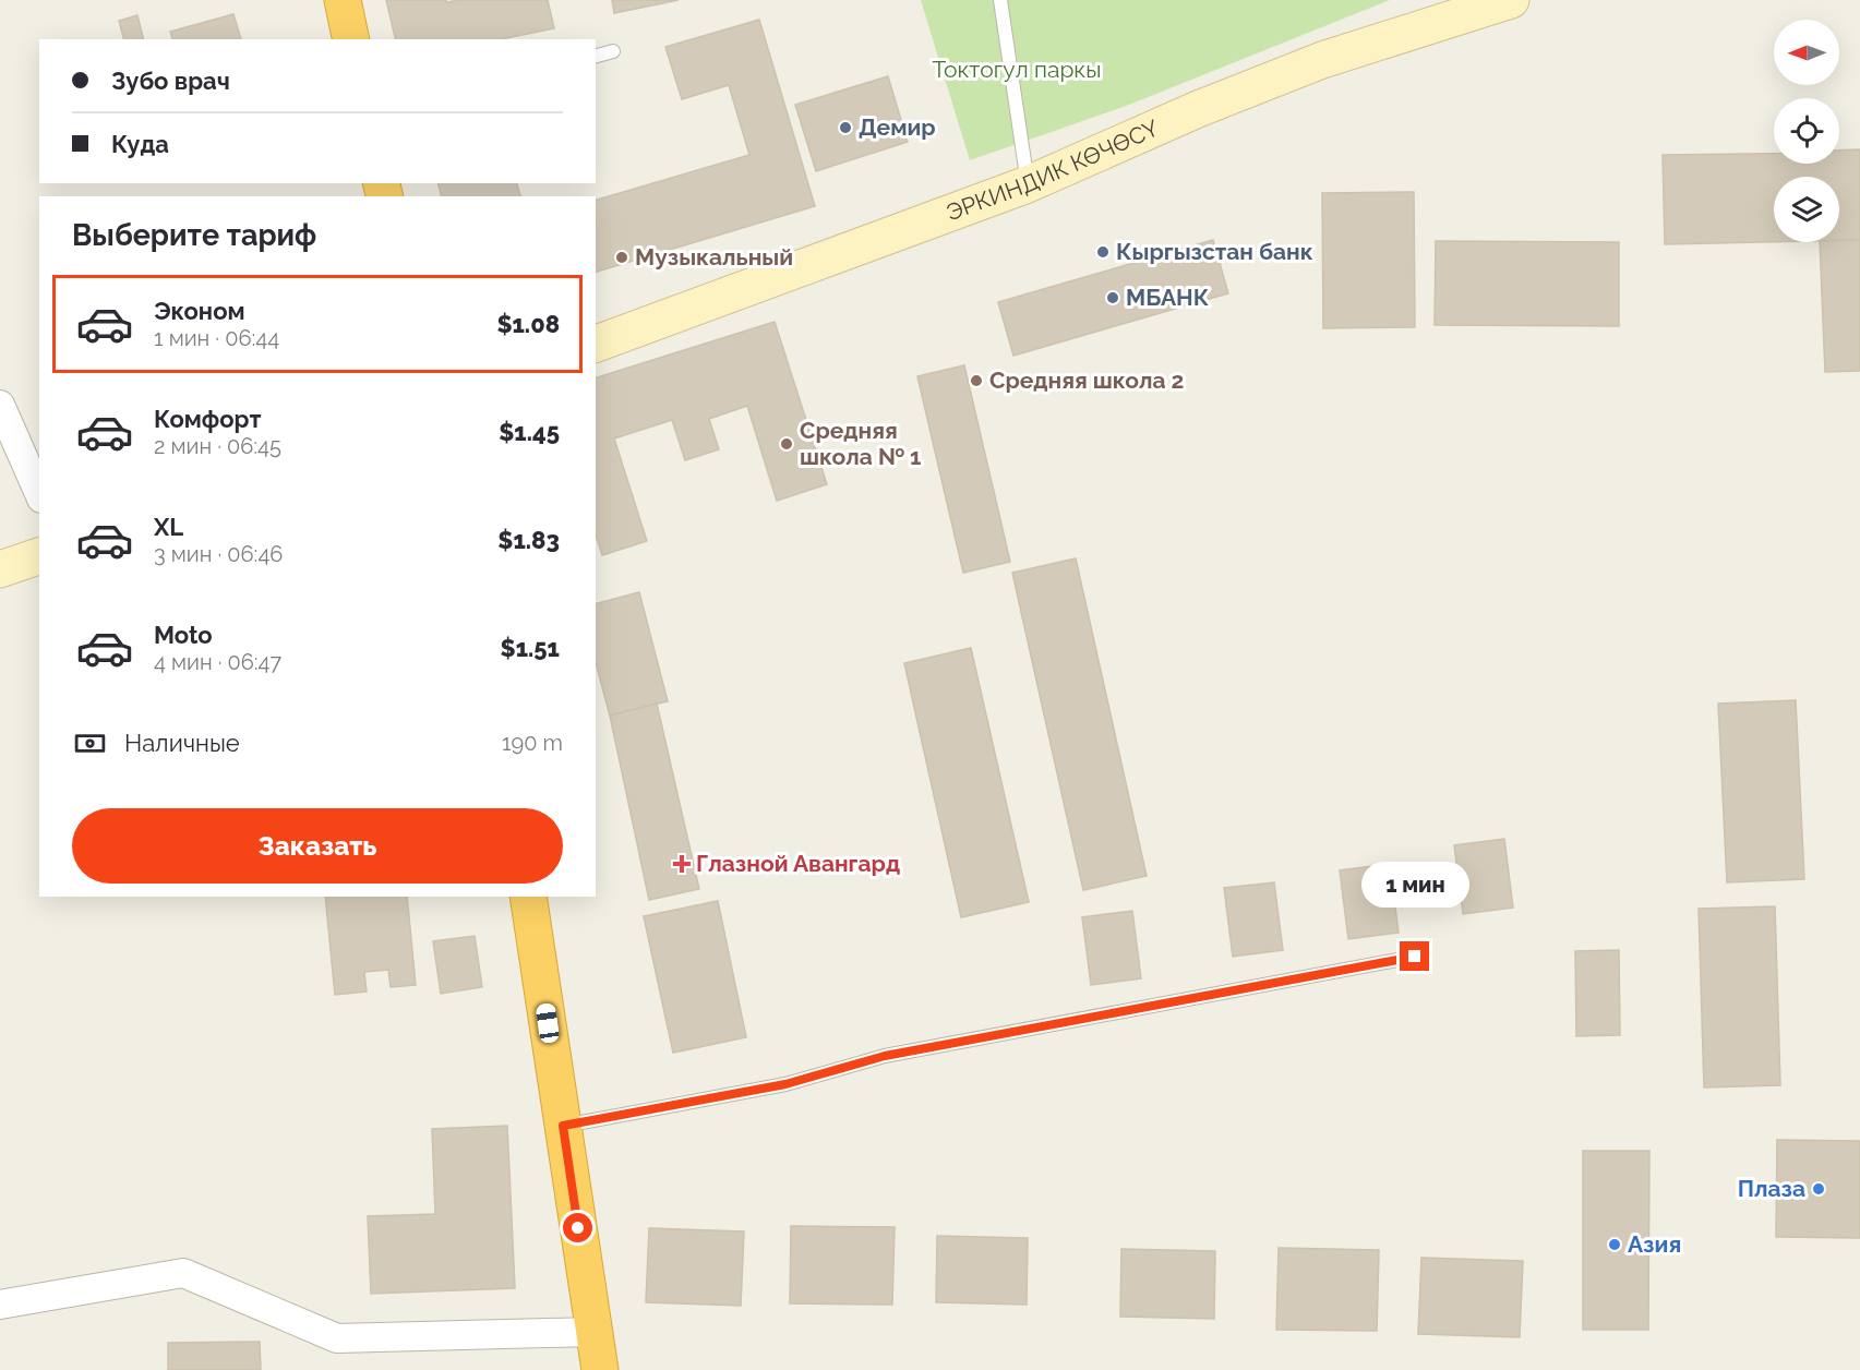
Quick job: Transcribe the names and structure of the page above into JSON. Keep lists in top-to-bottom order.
{
  "streets": {
    "main road": ["ЭРКИНДИК КӨЧӨСҮ"]
  },
  "parks": ["Токтогул паркы"],
  "places": {
    "other": [
      "Демир",
      "Кыргызстан банк",
      "Музыкальный",
      "МБАНК",
      "Средняя школа 2",
      "Средняя школа № 1",
      "Плаза",
      "Азия"
    ],
    "health": ["Глазной Авангард"]
  },
  "north": "left",
  "page": {
    "banner": ["Зубо врач", "Куда"],
    "heading": "Выберите тариф",
    "list": [
      {
        "name": "Эконом",
        "note": "1 мин · 06:44",
        "value": "$1.08"
      },
      {
        "name": "Комфорт",
        "note": "2 мин · 06:45",
        "value": "$1.45"
      },
      {
        "name": "XL",
        "note": "3 мин · 06:46",
        "value": "$1.83"
      },
      {
        "name": "Moto",
        "note": "4 мин · 06:47",
        "value": "$1.51"
      }
    ],
    "pay": ["Наличные", "190 m"],
    "buttons": "Заказать",
    "bubble": "1 мин"
  }
}
